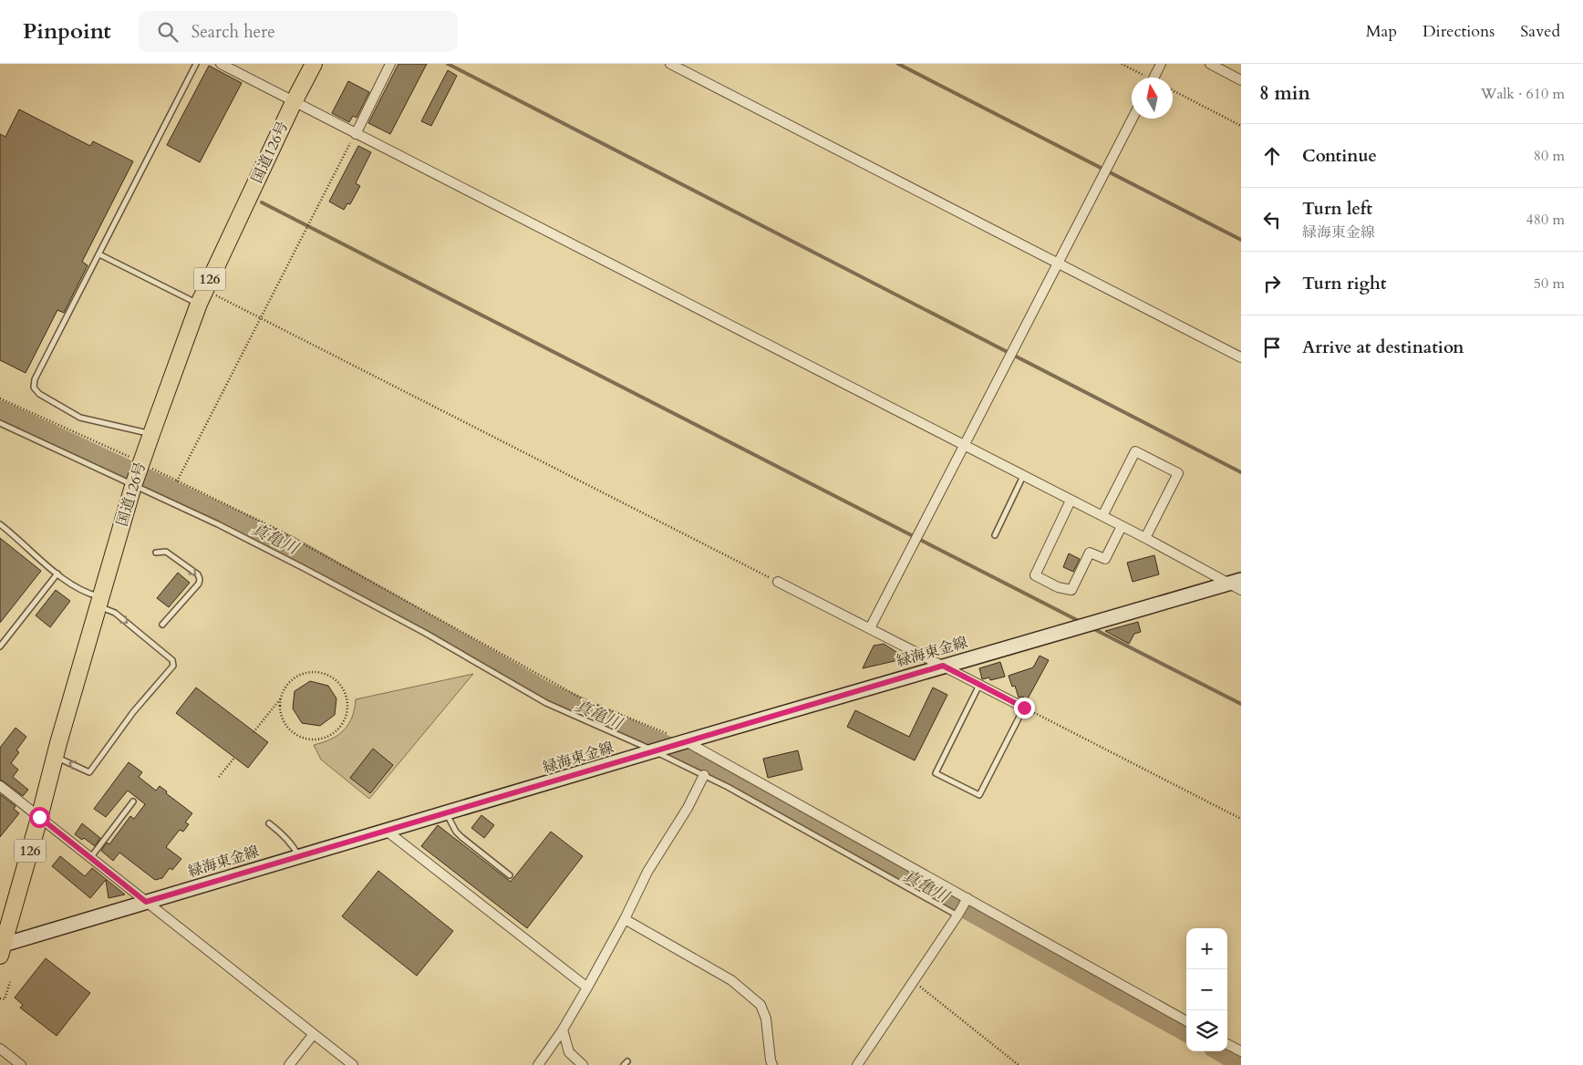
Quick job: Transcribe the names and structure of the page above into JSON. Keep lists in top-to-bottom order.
{
  "streets": {
    "highway": ["国道126号", "126"],
    "main road": ["緑海東金線"]
  },
  "crossings": [
    ["国道126号", "緑海東金線"]
  ],
  "water": ["真亀川"],
  "north": "top",
  "page": {
    "header": "Pinpoint",
    "search": "Search here",
    "nav": ["Map", "Directions", "Saved"],
    "heading": ["8 min", "Walk · 610 m"],
    "list": [
      ["Continue", "80 m"],
      ["Turn left", "緑海東金線", "480 m"],
      ["Turn right", "50 m"],
      "Arrive at destination"
    ],
    "map_buttons": ["+", "−"]
  }
}
